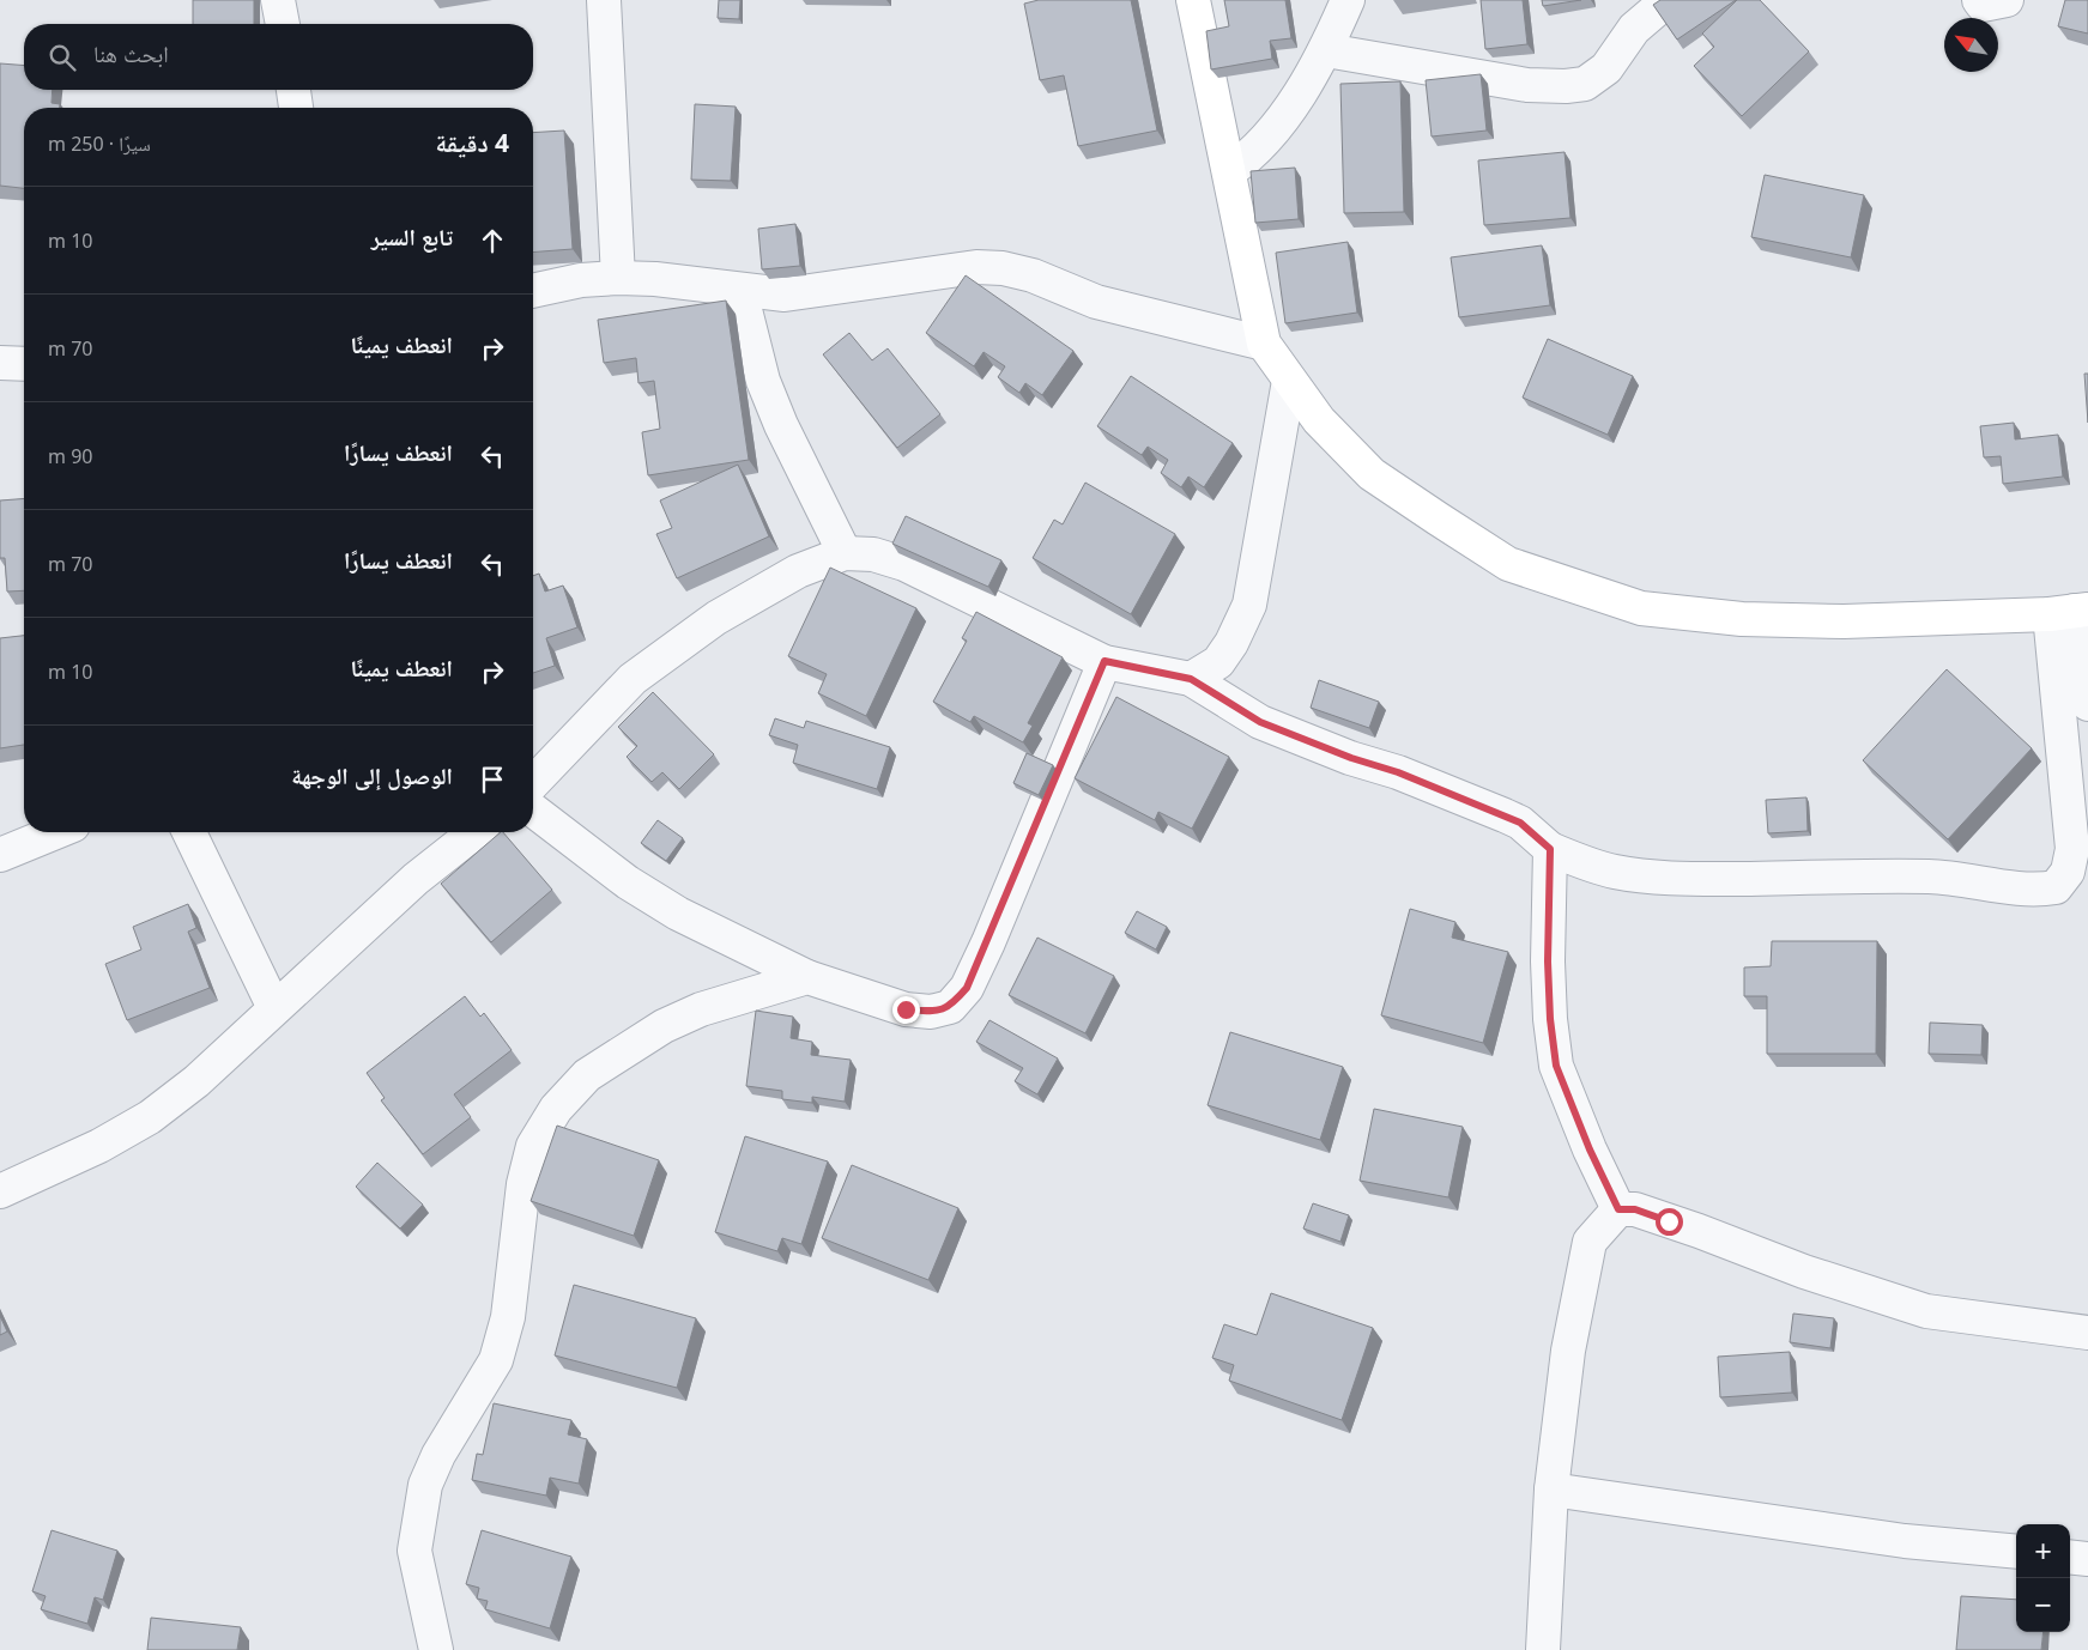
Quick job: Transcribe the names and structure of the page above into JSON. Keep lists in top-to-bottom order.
{
  "north": "top left",
  "page": {
    "search": "ابحث هنا",
    "heading": ["4 دقيقة", "سيرًا · 250 m"],
    "list": [
      ["تابع السير", "10 m"],
      ["انعطف يمينًا", "70 m"],
      ["انعطف يسارًا", "90 m"],
      ["انعطف يسارًا", "70 m"],
      ["انعطف يمينًا", "10 m"],
      "الوصول إلى الوجهة"
    ],
    "map_buttons": ["+", "−"]
  }
}
